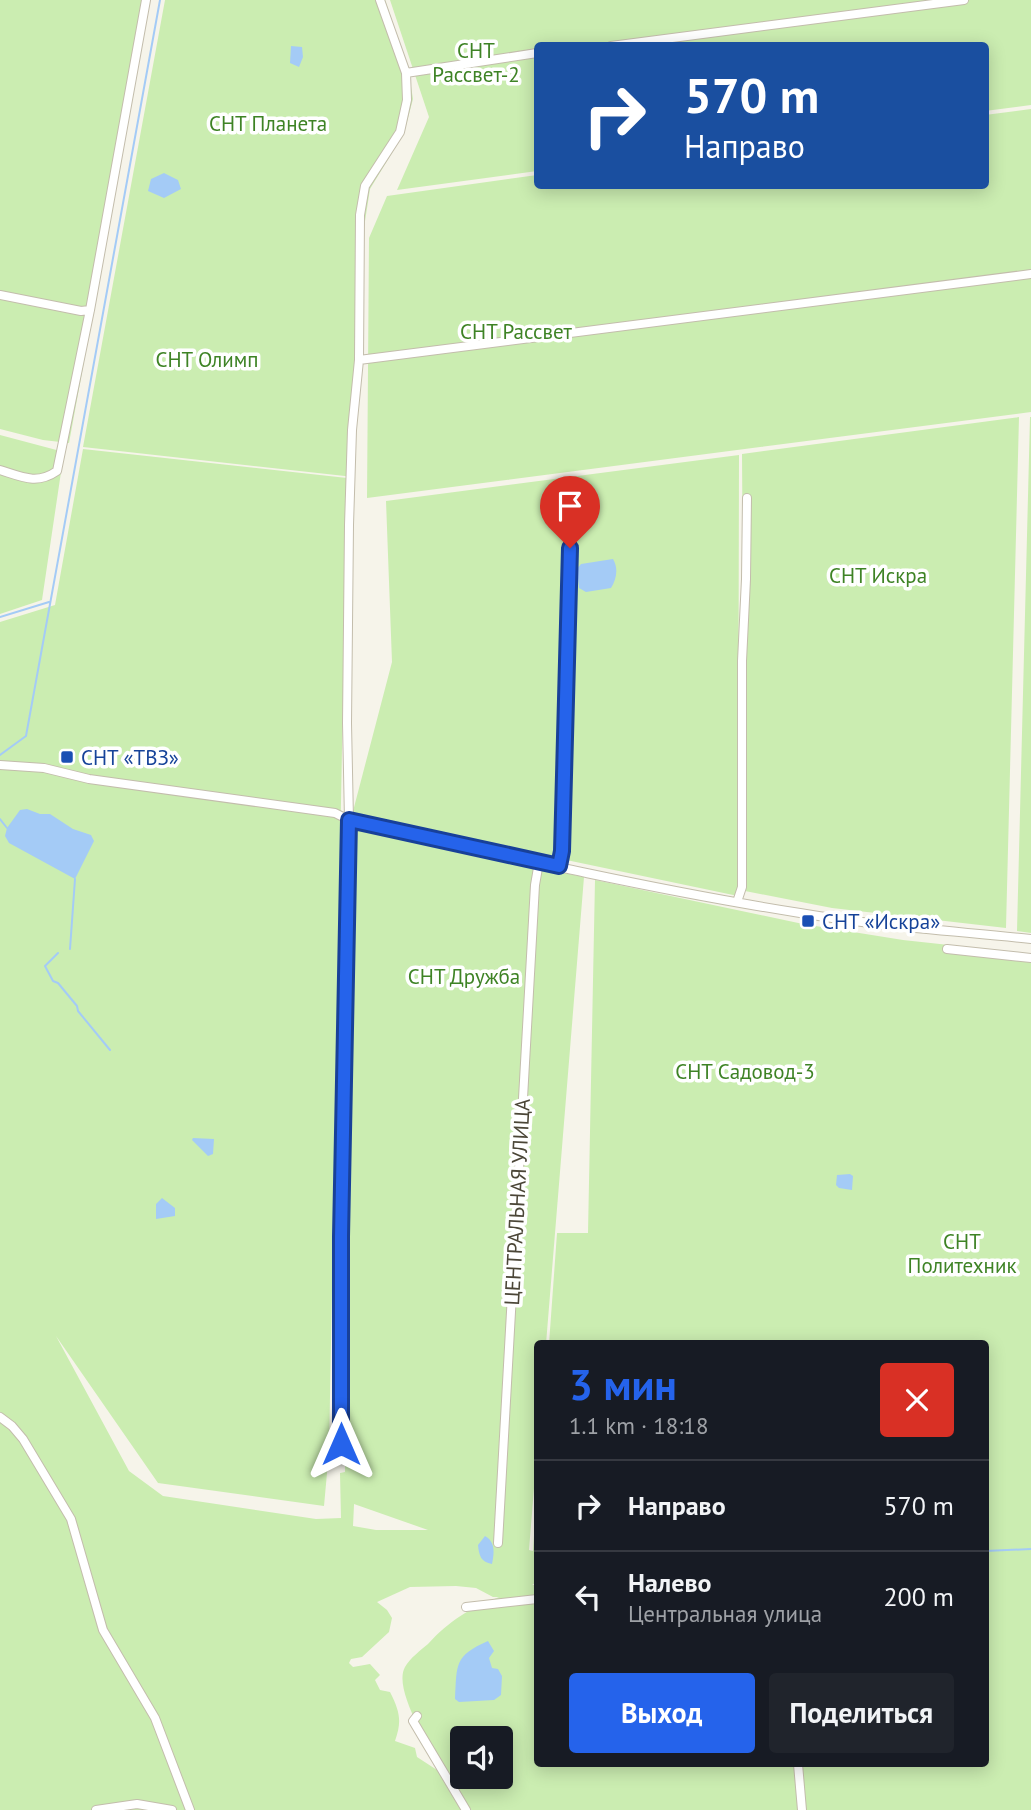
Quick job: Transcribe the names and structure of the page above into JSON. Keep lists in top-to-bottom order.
{
  "streets": {
    "street": ["ЦЕНТРАЛЬНАЯ УЛИЦА"]
  },
  "parks": [
    "СНТ Рассвет-2",
    "СНТ Планета",
    "СНТ Рассвет",
    "СНТ Олимп",
    "СНТ Искра",
    "СНТ Дружба",
    "СНТ Садовод-3",
    "СНТ Политехник"
  ],
  "places": {
    "transit": ["СНТ «ТВЗ»", "СНТ «Искра»"]
  },
  "page": {
    "turn": ["570 m", "Направо"],
    "heading": ["3 мин", "1.1 km · 18:18"],
    "list": [
      {
        "name": "Направо",
        "value": "570 m"
      },
      {
        "name": "Налево",
        "note": "Центральная улица",
        "value": "200 m"
      }
    ],
    "buttons": ["Выход", "Поделиться"]
  }
}
